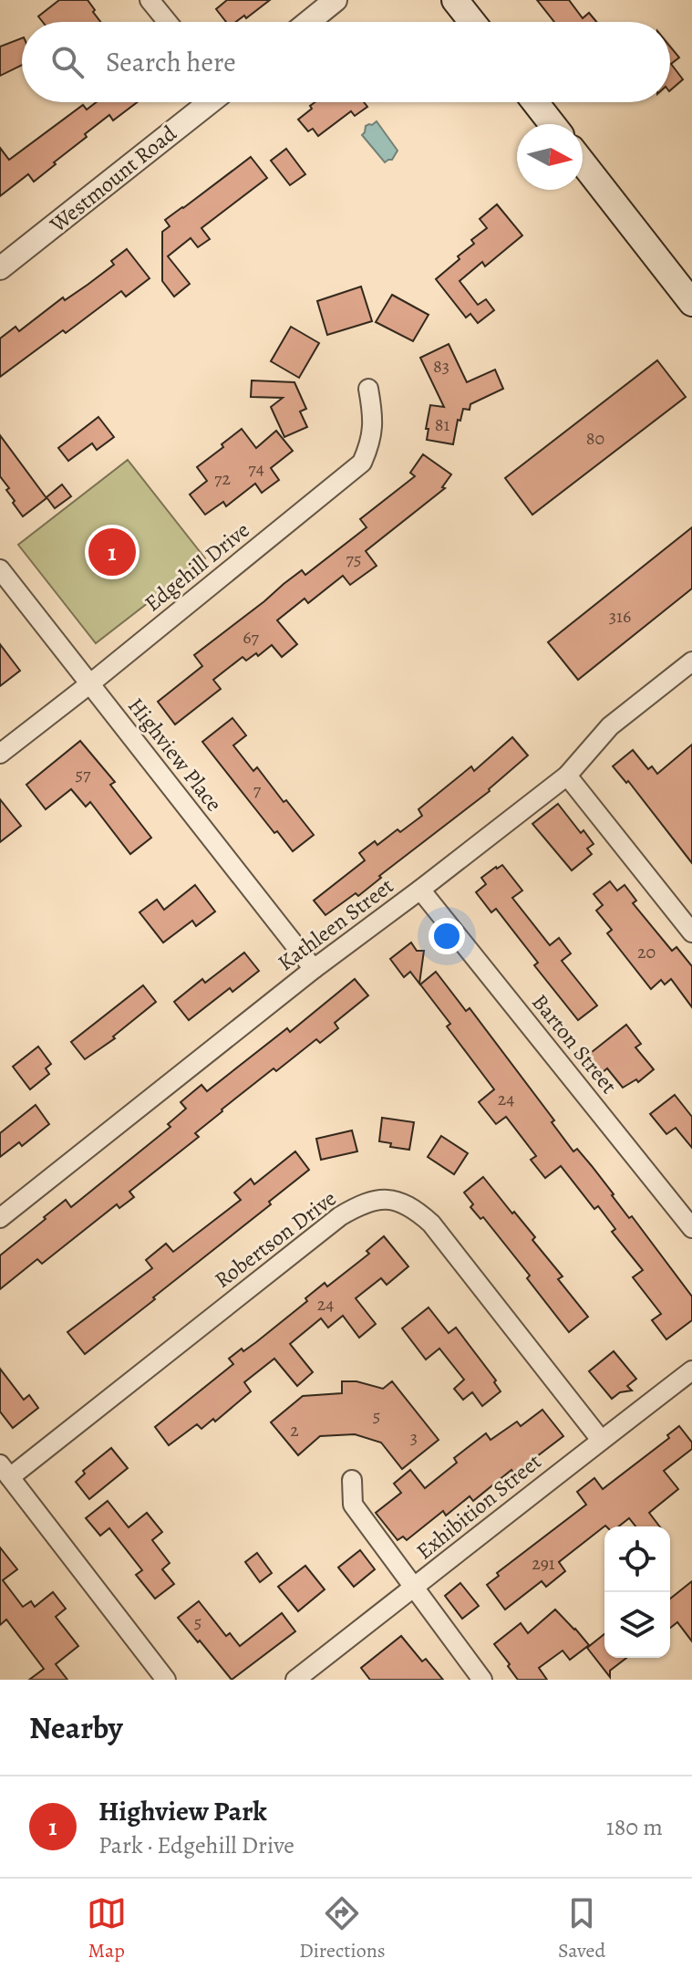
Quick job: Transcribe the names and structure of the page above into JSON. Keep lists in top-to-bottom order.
{
  "streets": {
    "street": [
      "Westmount Road",
      "Edgehill Drive",
      "Highview Place",
      "Kathleen Street",
      "Barton Street",
      "Robertson Drive",
      "Exhibition Street"
    ]
  },
  "crossings": [
    ["Edgehill Drive", "Highview Place"],
    ["Highview Place", "Kathleen Street"],
    ["Kathleen Street", "Barton Street"],
    ["Robertson Drive", "Exhibition Street"]
  ],
  "house_numbers": [
    "83",
    "81",
    "80",
    "74",
    "72",
    "75",
    "316",
    "67",
    "57",
    "7",
    "20",
    "24",
    "24",
    "5",
    "2",
    "3",
    "291",
    "5"
  ],
  "north": "right",
  "page": {
    "search": "Search here",
    "pins": "1",
    "heading": "Nearby",
    "list": [
      {
        "mark": "1",
        "name": "Highview Park",
        "note": "Park · Edgehill Drive",
        "value": "180 m"
      }
    ],
    "nav": ["Map", "Directions", "Saved"]
  }
}
